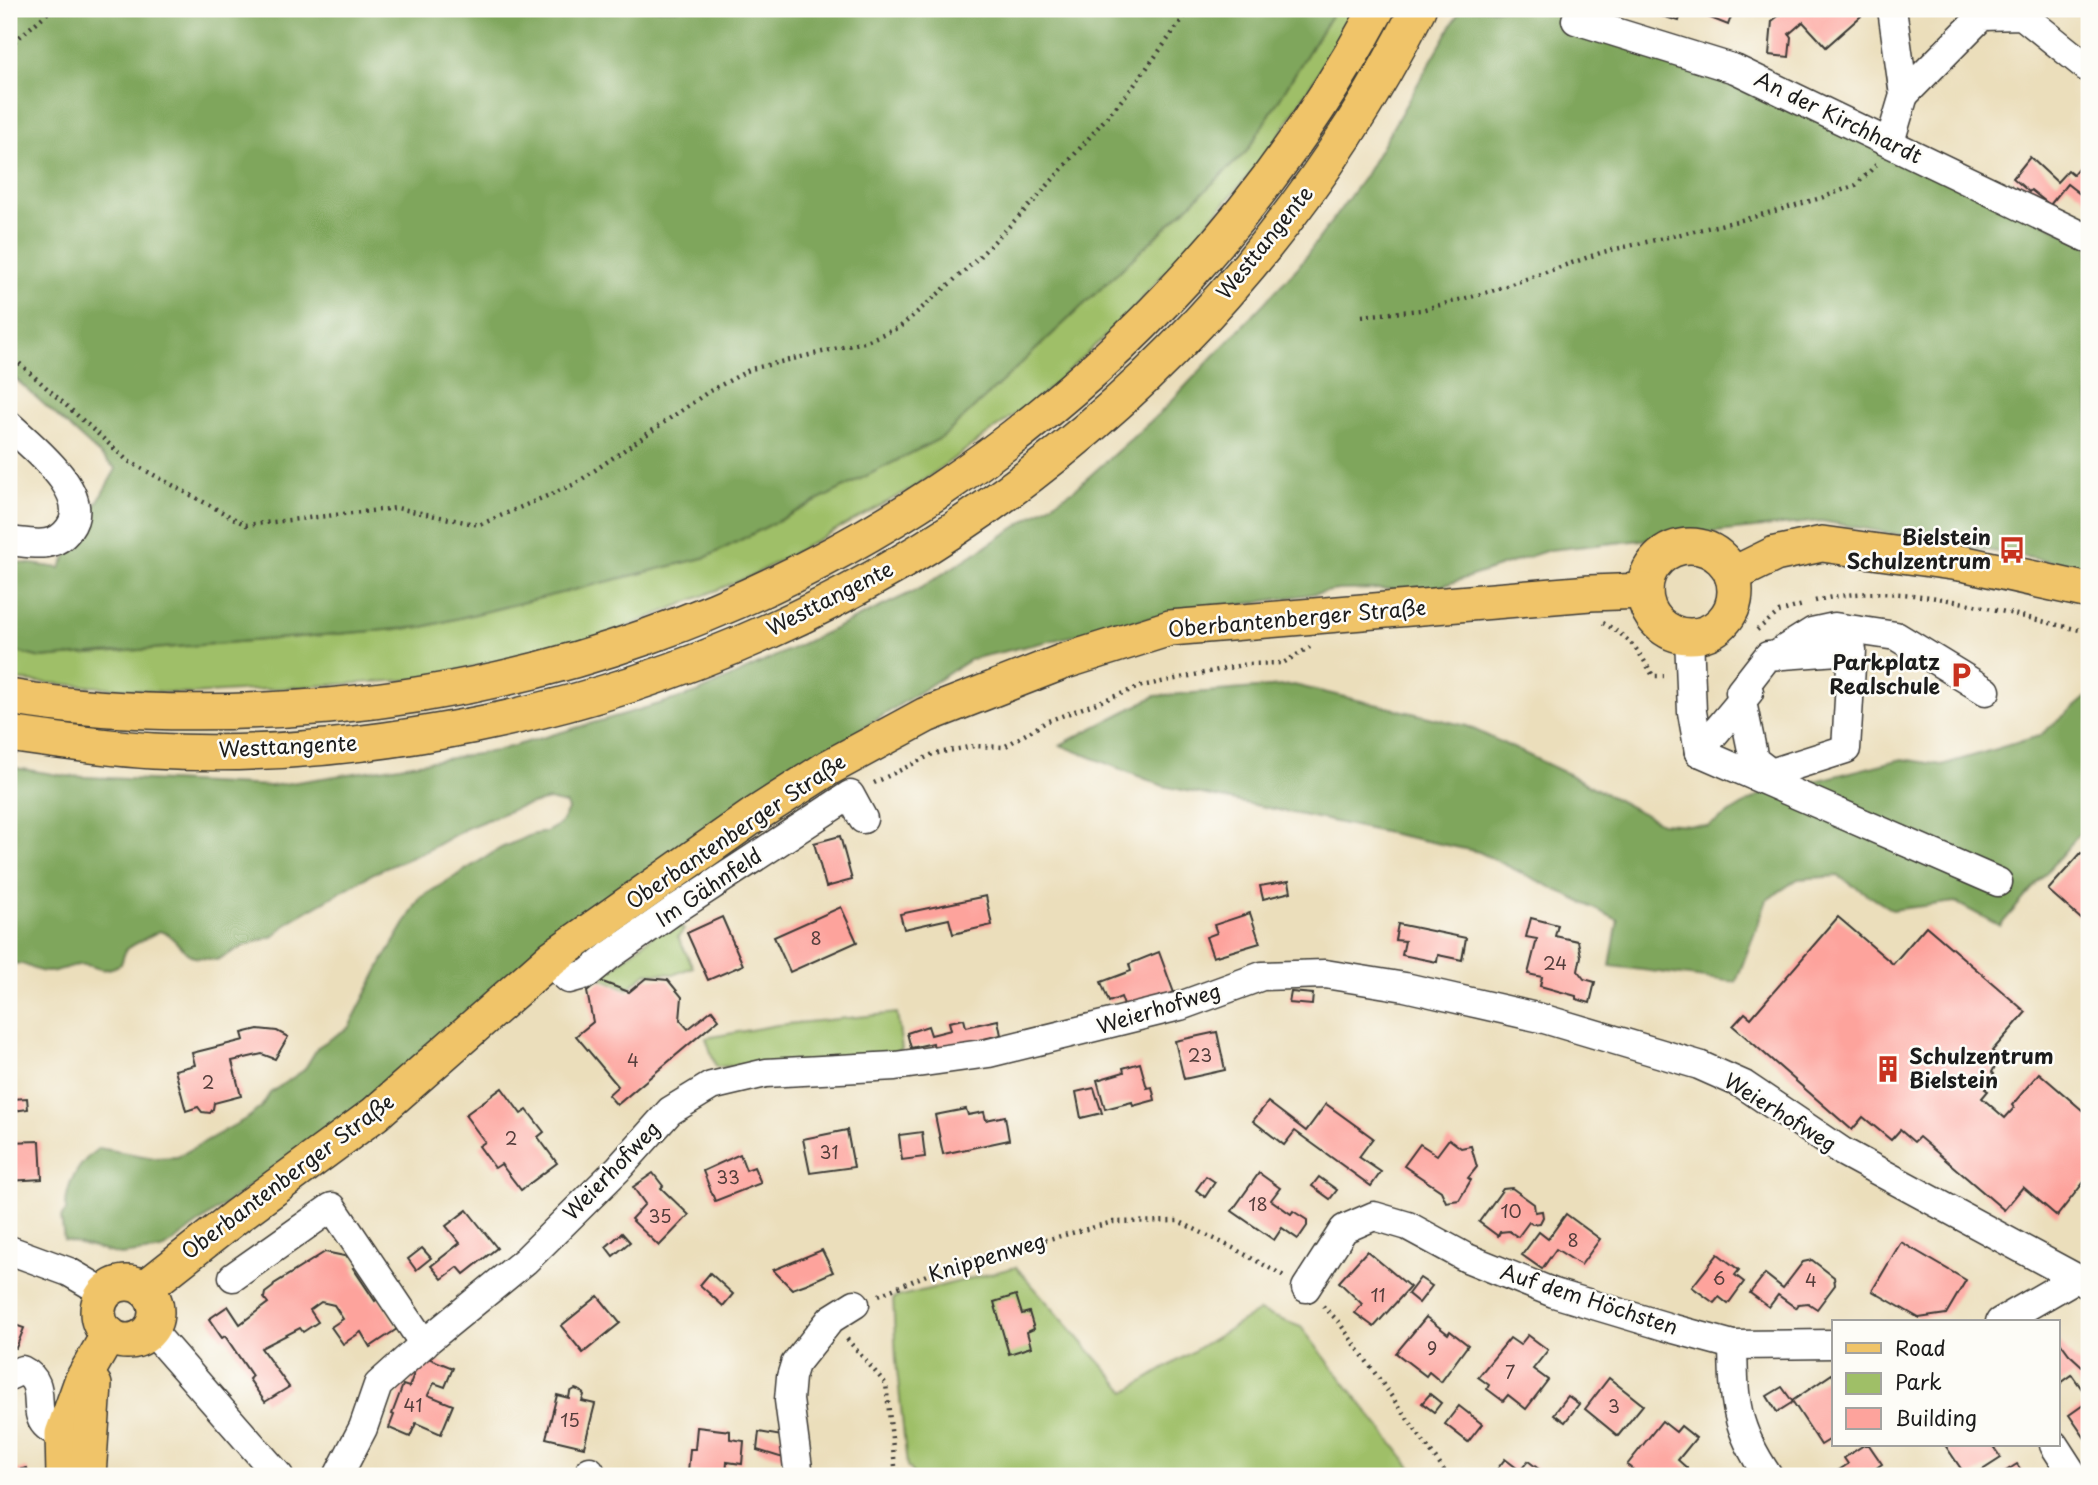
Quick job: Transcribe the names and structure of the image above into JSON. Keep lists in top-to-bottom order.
{
  "streets": {
    "main road": ["Westtangente", "Oberbantenberger Straße"],
    "street": [
      "An der Kirchhardt",
      "Im Gähnfeld",
      "Weierhofweg",
      "Auf dem Höchsten"
    ],
    "path": ["Knippenweg"]
  },
  "crossings": [
    ["Oberbantenberger Straße", "Im Gähnfeld"],
    ["Knippenweg", "Auf dem Höchsten"]
  ],
  "places": {
    "bus stop": ["Bielstein Schulzentrum"],
    "parking": ["Parkplatz Realschule"],
    "building": ["Schulzentrum Bielstein"]
  },
  "house_numbers": [
    "8",
    "24",
    "23",
    "4",
    "2",
    "2",
    "31",
    "33",
    "18",
    "10",
    "35",
    "8",
    "6",
    "4",
    "11",
    "9",
    "7",
    "41",
    "3",
    "15"
  ],
  "legend": ["Road", "Park", "Building"]
}
